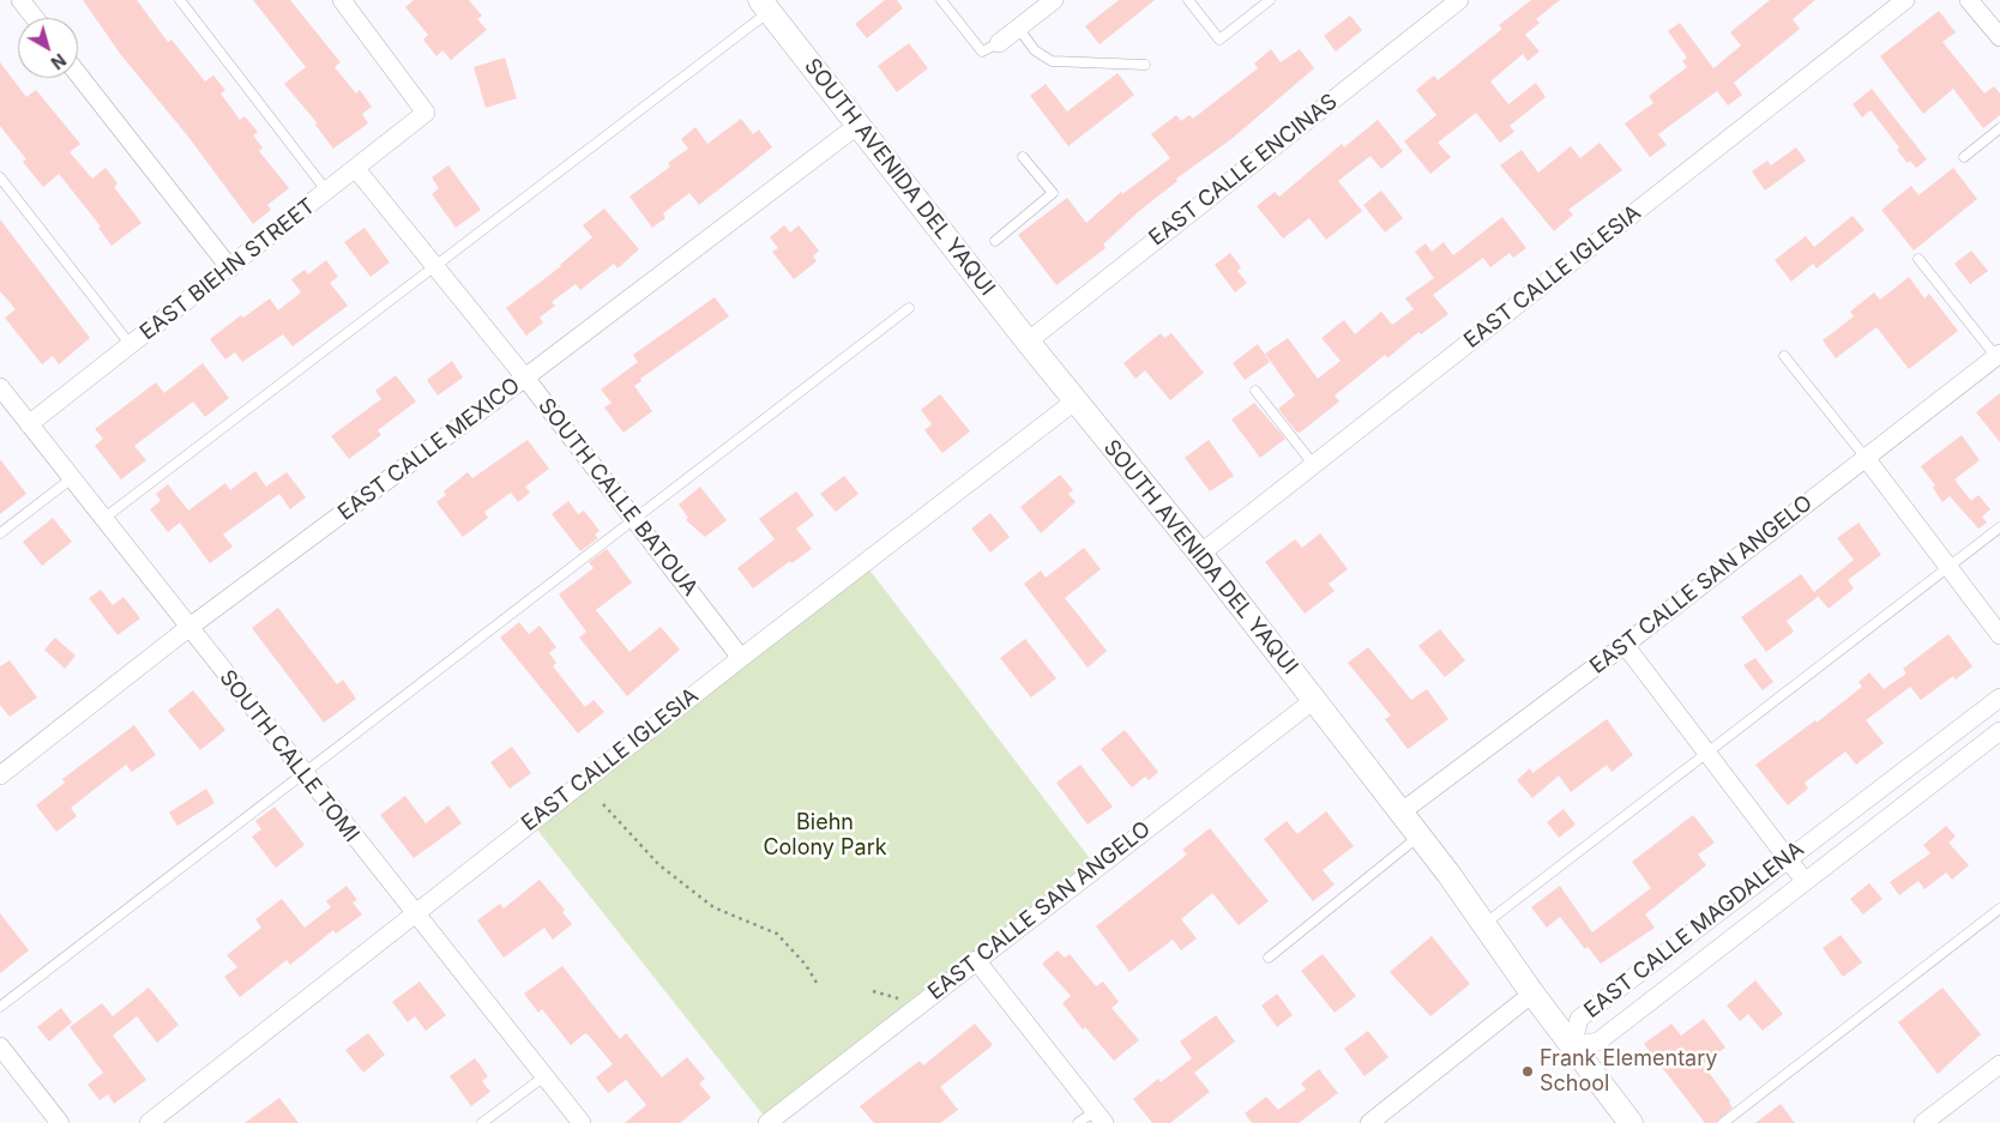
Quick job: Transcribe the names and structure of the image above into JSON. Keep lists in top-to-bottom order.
{
  "streets": {
    "street": [
      "EAST CALLE ENCINAS",
      "SOUTH AVENIDA DEL YAQUI",
      "EAST BIEHN STREET",
      "EAST CALLE IGLESIA",
      "EAST CALLE MEXICO",
      "SOUTH CALLE BATOUA",
      "EAST CALLE SAN ANGELO",
      "SOUTH CALLE TOMI",
      "EAST CALLE MAGDALENA"
    ]
  },
  "crossings": [
    ["EAST CALLE ENCINAS", "SOUTH AVENIDA DEL YAQUI"],
    ["SOUTH AVENIDA DEL YAQUI", "EAST CALLE IGLESIA"],
    ["SOUTH AVENIDA DEL YAQUI", "EAST CALLE MEXICO"],
    ["SOUTH AVENIDA DEL YAQUI", "EAST CALLE SAN ANGELO"],
    ["SOUTH AVENIDA DEL YAQUI", "EAST CALLE MAGDALENA"],
    ["EAST BIEHN STREET", "SOUTH CALLE BATOUA"],
    ["EAST BIEHN STREET", "SOUTH CALLE TOMI"],
    ["EAST CALLE IGLESIA", "SOUTH CALLE BATOUA"],
    ["EAST CALLE IGLESIA", "SOUTH CALLE TOMI"],
    ["EAST CALLE MEXICO", "SOUTH CALLE BATOUA"],
    ["EAST CALLE MEXICO", "SOUTH CALLE TOMI"]
  ],
  "parks": ["Biehn Colony Park"],
  "places": ["Frank Elementary School"],
  "north": "bottom right"
}
